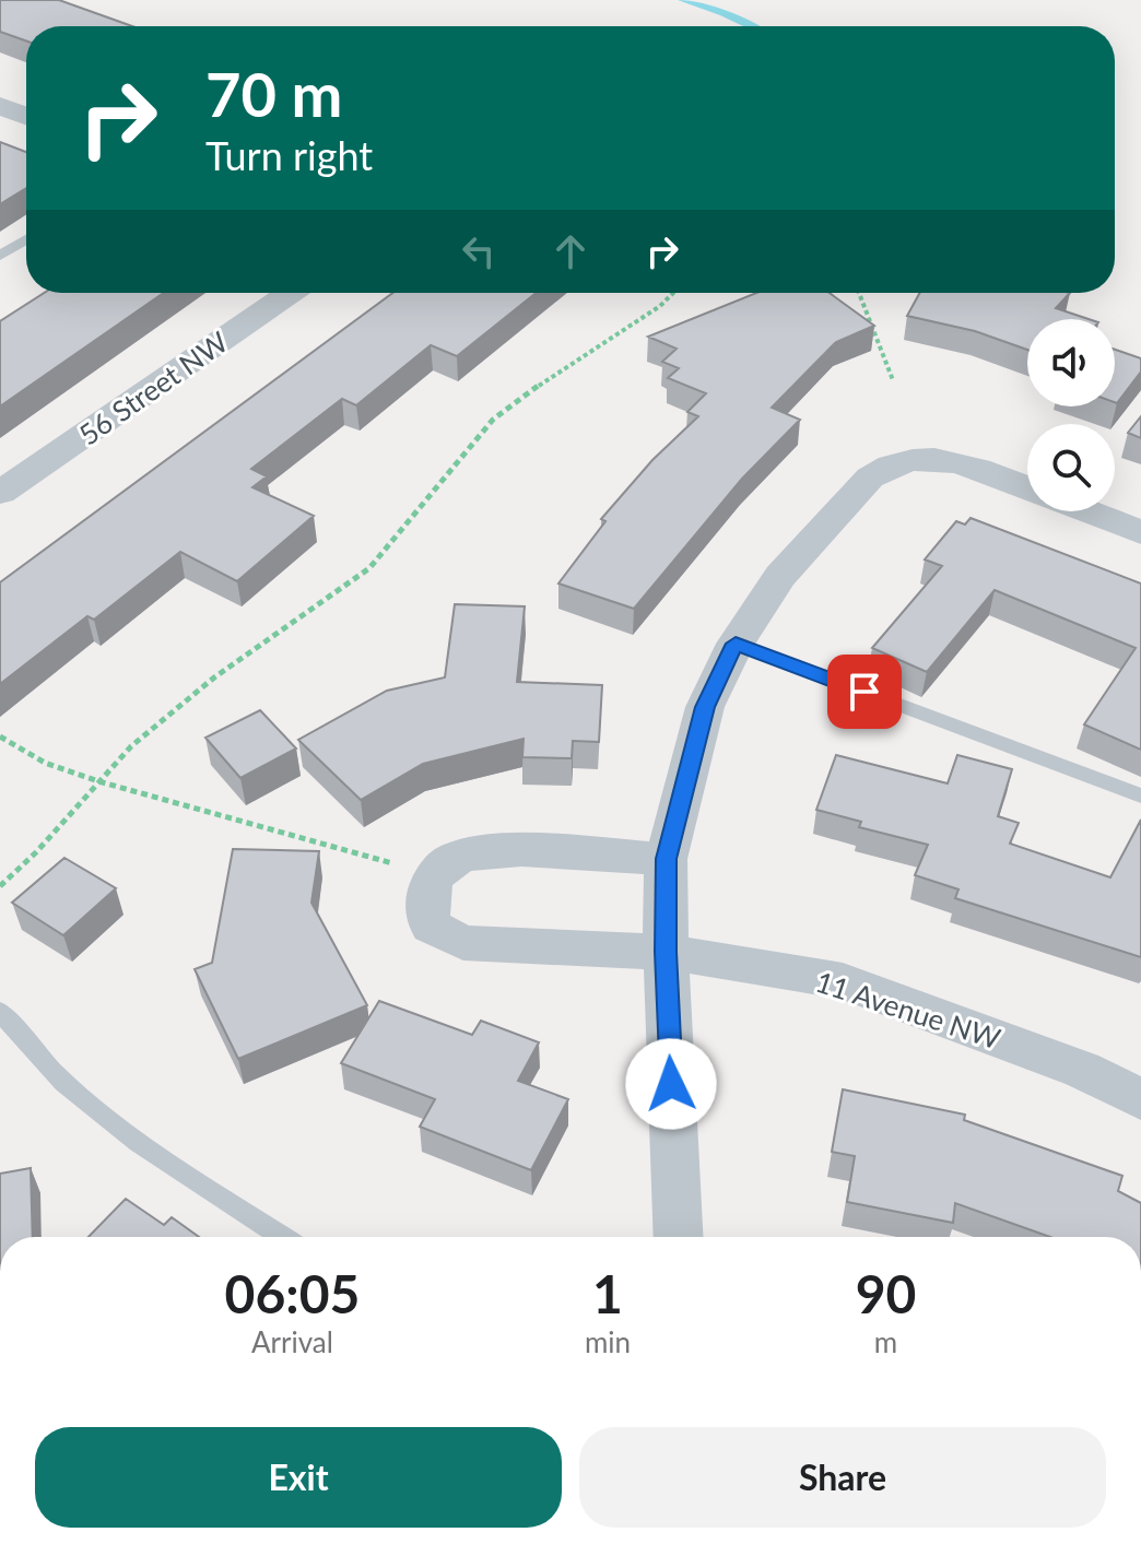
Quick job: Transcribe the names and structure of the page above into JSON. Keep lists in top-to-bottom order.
{
  "streets": {
    "street": ["56 Street NW", "11 Avenue NW"]
  },
  "page": {
    "turn": ["70 m", "Turn right"],
    "eta": [
      "06:05",
      "Arrival",
      "1",
      "min",
      "90",
      "m"
    ],
    "buttons": ["Exit", "Share"]
  }
}
